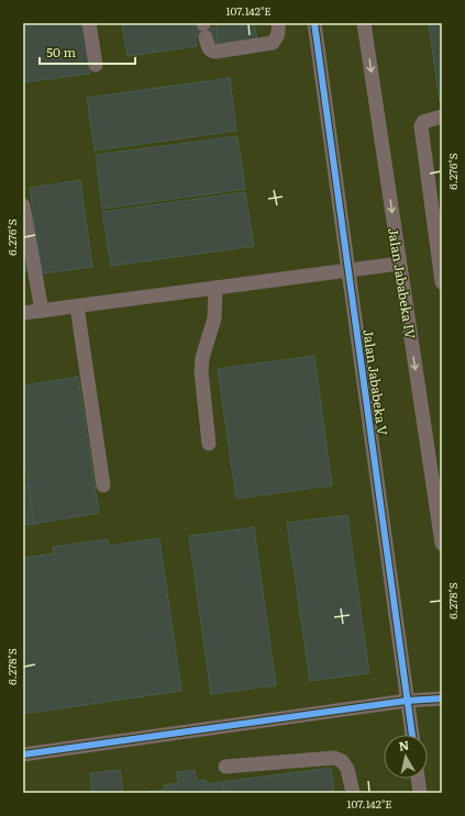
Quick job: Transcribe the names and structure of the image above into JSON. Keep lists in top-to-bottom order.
{
  "streets": {
    "street": ["Jalan Jababeka IV", "Jalan Jababeka V"]
  },
  "scale_bar": "50 m",
  "north": "top",
  "coordinates": ["107.142°E", "6.276°S", "6.278°S"]
}
